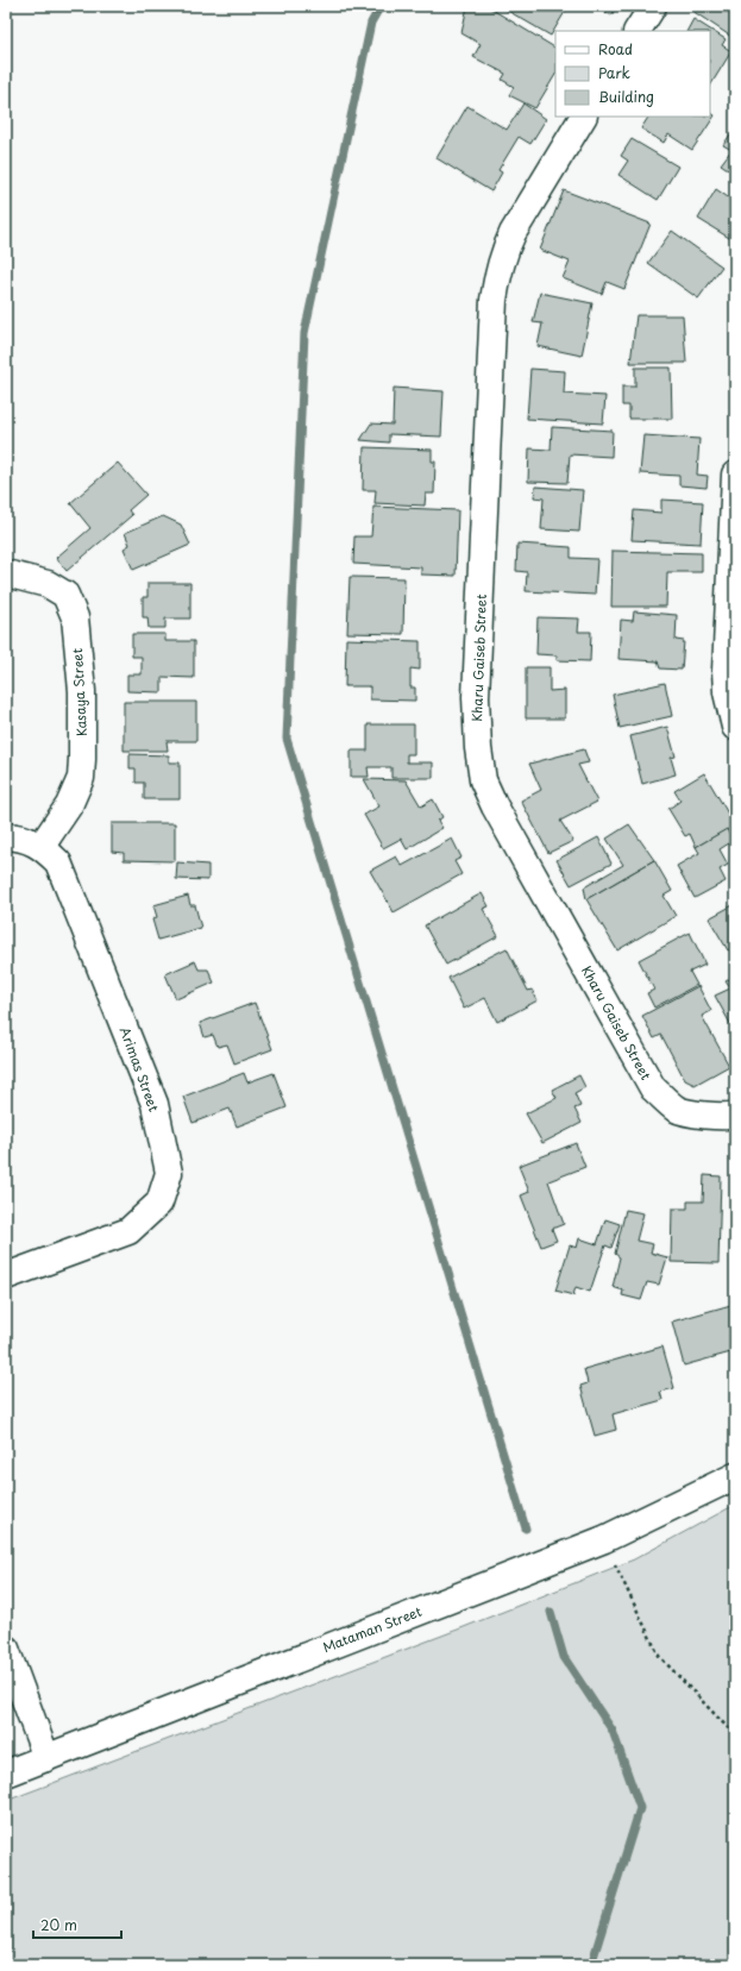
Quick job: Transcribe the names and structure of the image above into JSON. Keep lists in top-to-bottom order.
{
  "streets": {
    "street": [
      "Kharu Gaiseb Street",
      "Kasaya Street",
      "Arimas Street",
      "Mataman Street"
    ]
  },
  "crossings": [
    ["Kasaya Street", "Arimas Street"]
  ],
  "legend": ["Road", "Park", "Building"],
  "scale_bar": "20 m"
}
